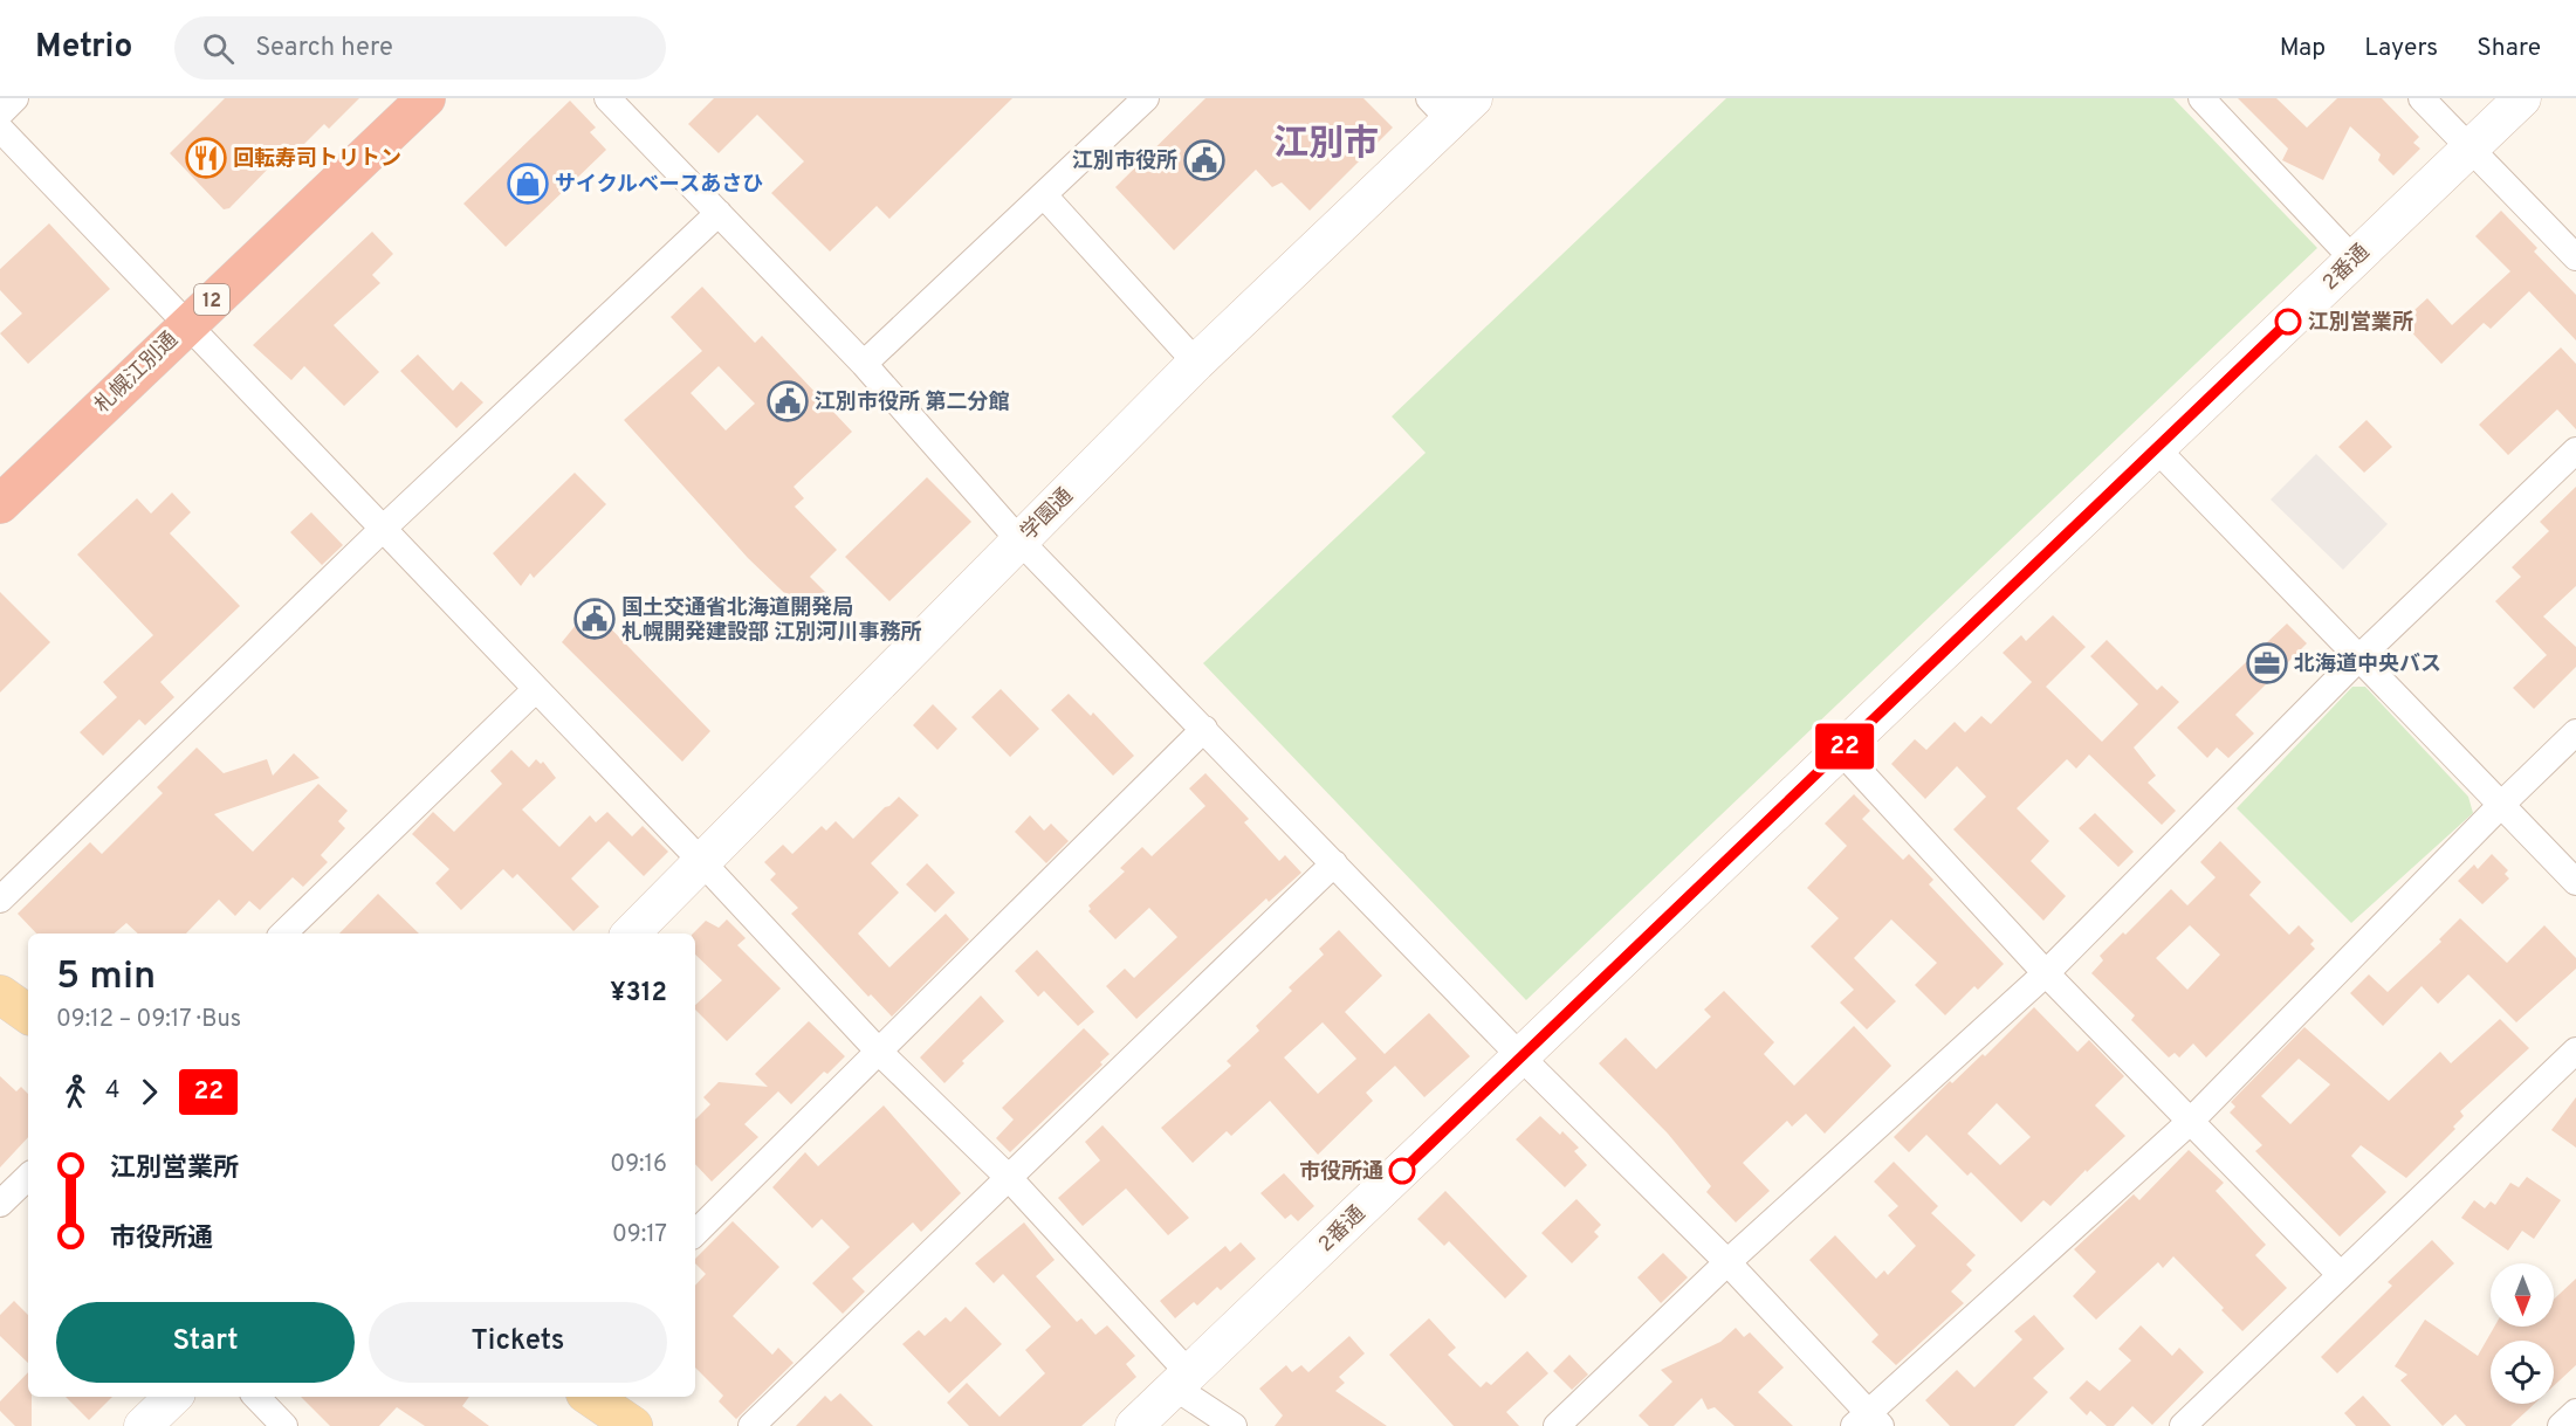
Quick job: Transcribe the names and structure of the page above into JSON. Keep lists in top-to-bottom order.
{
  "streets": {
    "highway": ["12", "札幌江別通"],
    "street": ["2番通", "学園通"]
  },
  "districts": ["江別市"],
  "places": {
    "restaurant": ["回転寿司トリトン"],
    "public building": ["江別市役所", "江別市役所 第二分館", "国土交通省北海道開発局 札幌開発建設部 江別河川事務所"],
    "shop": ["サイクルベースあさひ"],
    "other": ["江別営業所", "市役所通"],
    "office": ["北海道中央バス"]
  },
  "lines": ["bus line 22"],
  "north": "bottom",
  "page": {
    "header": "Metrio",
    "search": "Search here",
    "nav": ["Map", "Layers", "Share"],
    "on_map": "22",
    "heading": ["5 min", "09:12 – 09:17 · Bus", "¥312"],
    "legs": ["4", "22"],
    "list": [
      {
        "name": "江別営業所",
        "value": "09:16"
      },
      {
        "name": "市役所通",
        "value": "09:17"
      }
    ],
    "buttons": ["Start", "Tickets"]
  }
}
